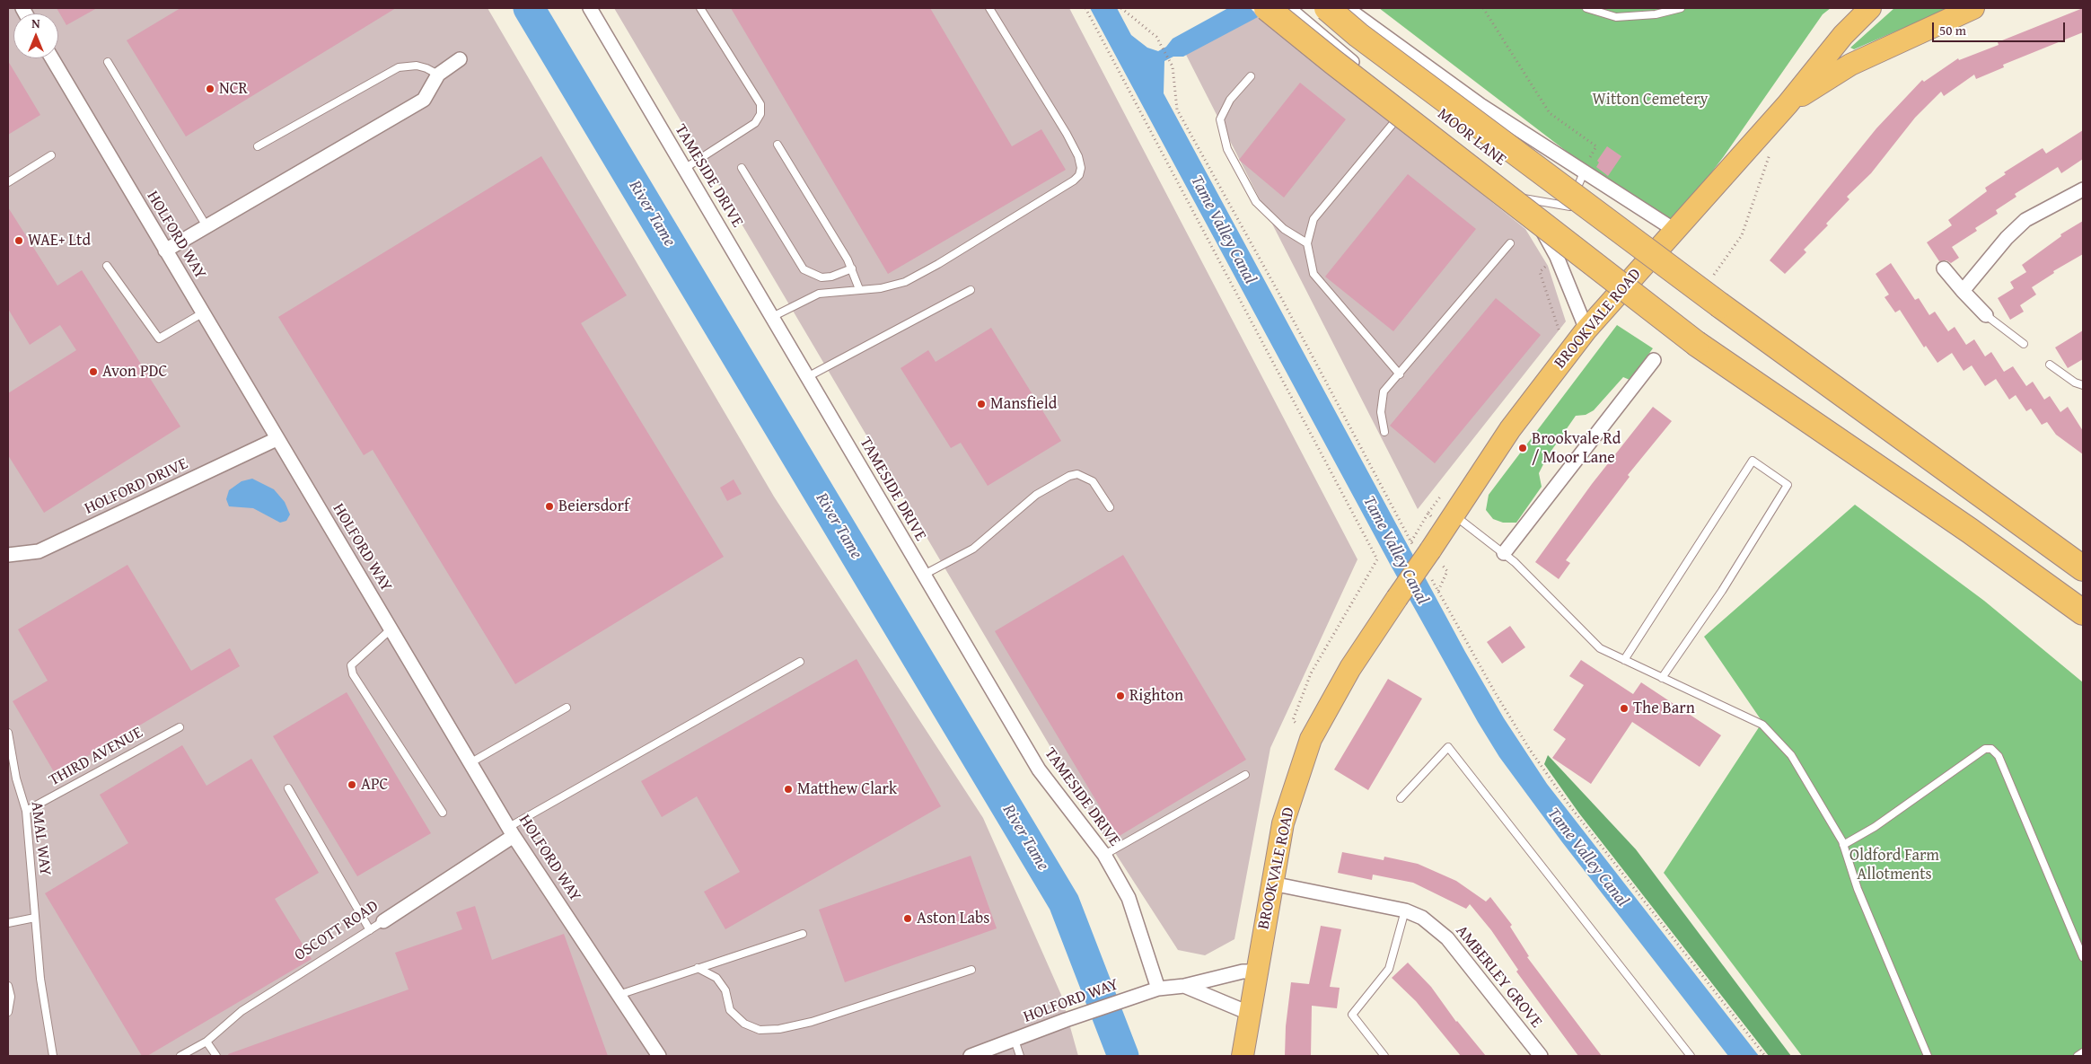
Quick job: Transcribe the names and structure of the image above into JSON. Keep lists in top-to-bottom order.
{
  "streets": {
    "main road": ["BROOKVALE ROAD"],
    "street": [
      "MOOR LANE",
      "TAMESIDE DRIVE",
      "HOLFORD WAY",
      "HOLFORD DRIVE",
      "OSCOTT ROAD",
      "AMBERLEY GROVE"
    ],
    "lane": ["THIRD AVENUE", "AMAL WAY"]
  },
  "crossings": [
    ["MOOR LANE", "BROOKVALE ROAD"],
    ["TAMESIDE DRIVE", "HOLFORD WAY"],
    ["HOLFORD WAY", "BROOKVALE ROAD"],
    ["HOLFORD WAY", "HOLFORD DRIVE"],
    ["HOLFORD WAY", "OSCOTT ROAD"],
    ["BROOKVALE ROAD", "AMBERLEY GROVE"],
    ["THIRD AVENUE", "AMAL WAY"]
  ],
  "water": ["River Tame", "Tame Valley Canal"],
  "parks": ["Witton Cemetery", "Oldford Farm Allotments"],
  "places": [
    "NCR",
    "WAE+ Ltd",
    "Avon PDC",
    "Mansfield",
    "Brookvale Rd / Moor Lane",
    "Beiersdorf",
    "Righton",
    "The Barn",
    "APC",
    "Matthew Clark",
    "Aston Labs"
  ],
  "scale_bar": "50 m",
  "north": "top"
}
